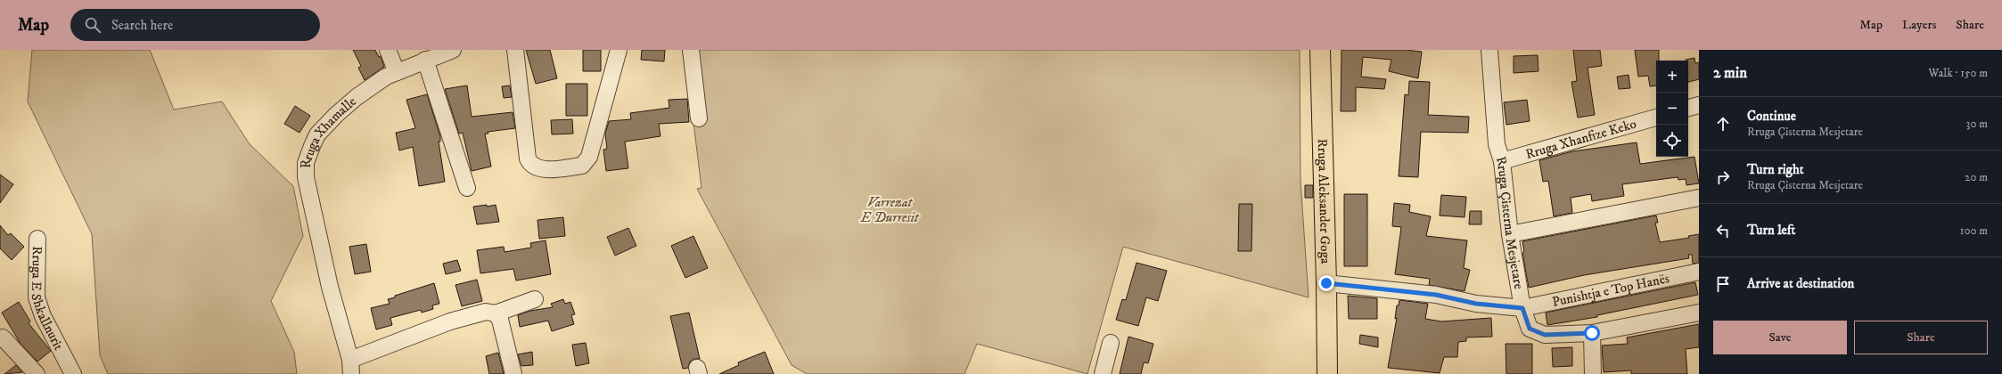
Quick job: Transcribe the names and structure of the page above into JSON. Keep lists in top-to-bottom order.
{
  "streets": {
    "main road": ["Rruga Aleksander Goga"],
    "street": [
      "Rruga Xhamalle",
      "Rruga Xhanfize Keko",
      "Rruga Çisterna Mesjetare",
      "Punishtja e Top Hanës",
      "Rruga E Shkallnurit"
    ]
  },
  "crossings": [
    ["Rruga Xhanfize Keko", "Rruga Çisterna Mesjetare"],
    ["Rruga Aleksander Goga", "Punishtja e Top Hanës"],
    ["Rruga Çisterna Mesjetare", "Punishtja e Top Hanës"]
  ],
  "parks": ["Varrezat E Durresit"],
  "page": {
    "header": "Map",
    "search": "Search here",
    "nav": ["Map", "Layers", "Share"],
    "heading": ["2 min", "Walk · 150 m"],
    "map_buttons": ["+", "−"],
    "list": [
      ["Continue", "Rruga Çisterna Mesjetare", "30 m"],
      ["Turn right", "Rruga Çisterna Mesjetare", "20 m"],
      ["Turn left", "100 m"],
      "Arrive at destination"
    ],
    "buttons": ["Save", "Share"]
  }
}
